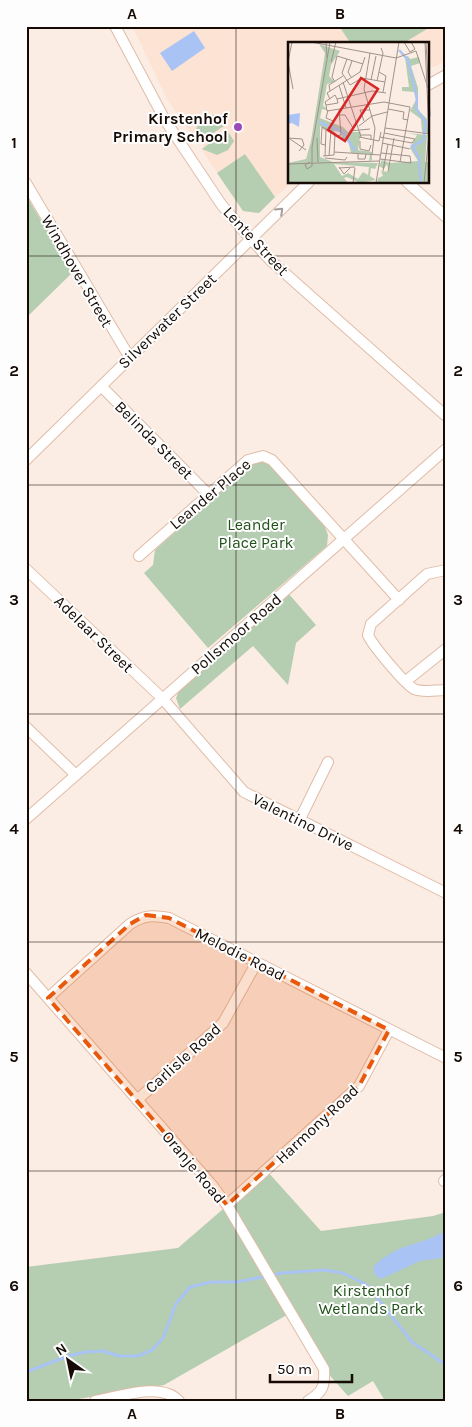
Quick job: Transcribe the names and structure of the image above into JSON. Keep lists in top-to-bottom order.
{
  "streets": {
    "street": [
      "Lente Street",
      "Windhover Street",
      "Silverwater Street",
      "Belinda Street",
      "Leander Place",
      "Adelaar Street",
      "Pollsmoor Road",
      "Valentino Drive",
      "Melodie Road",
      "Carlisle Road",
      "Harmony Road",
      "Oranje Road"
    ]
  },
  "crossings": [
    ["Lente Street", "Silverwater Street"],
    ["Windhover Street", "Silverwater Street"],
    ["Silverwater Street", "Belinda Street"],
    ["Belinda Street", "Leander Place"],
    ["Leander Place", "Pollsmoor Road"],
    ["Adelaar Street", "Pollsmoor Road"],
    ["Adelaar Street", "Valentino Drive"],
    ["Pollsmoor Road", "Valentino Drive"],
    ["Melodie Road", "Carlisle Road"],
    ["Melodie Road", "Harmony Road"],
    ["Melodie Road", "Oranje Road"],
    ["Carlisle Road", "Oranje Road"],
    ["Harmony Road", "Oranje Road"]
  ],
  "parks": ["Leander Place Park", "Kirstenhof Wetlands Park"],
  "places": ["Kirstenhof Primary School"],
  "scale_bar": "50 m",
  "north": "top left",
  "grid": {
    "columns": ["A", "B"],
    "rows": [
      "1",
      "2",
      "3",
      "4",
      "5",
      "6"
    ]
  }
}
